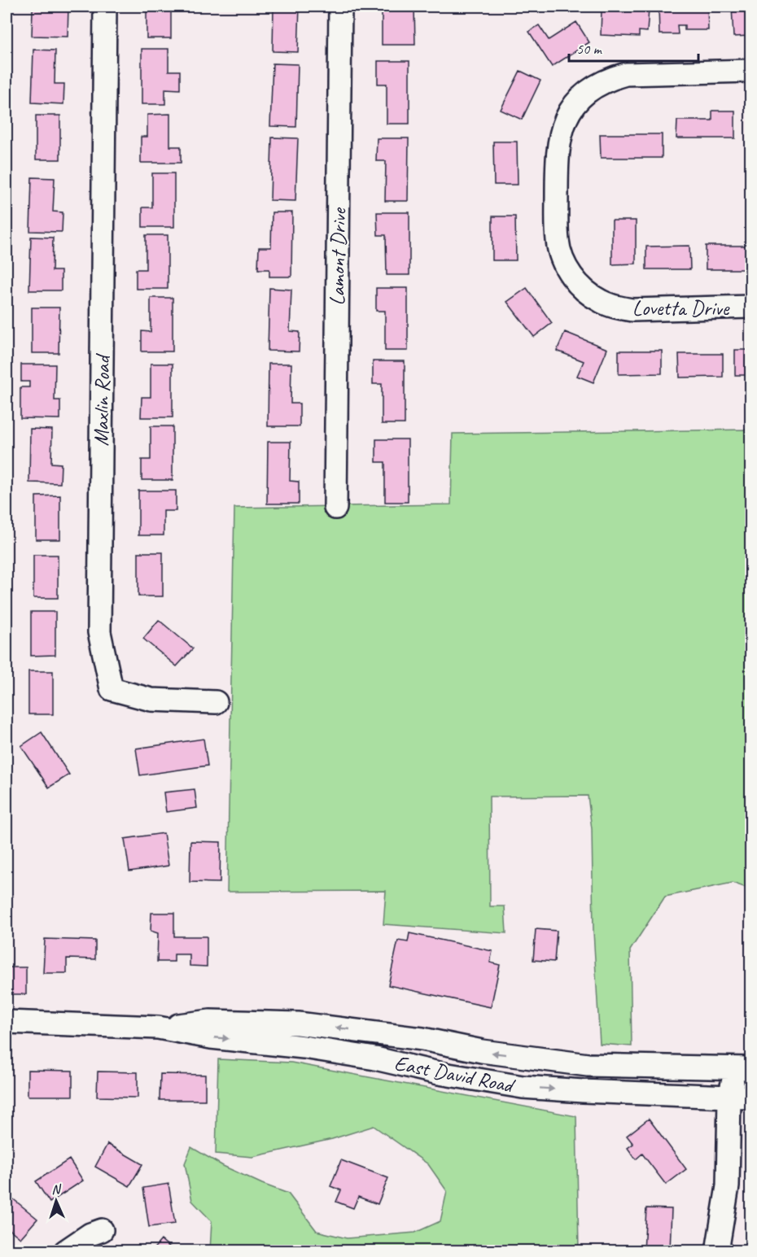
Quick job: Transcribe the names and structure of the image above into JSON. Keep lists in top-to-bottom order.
{
  "streets": {
    "street": [
      "Lamont Drive",
      "Lovetta Drive",
      "Maxlin Road",
      "East David Road"
    ]
  },
  "scale_bar": "50 m",
  "north": "top"
}
